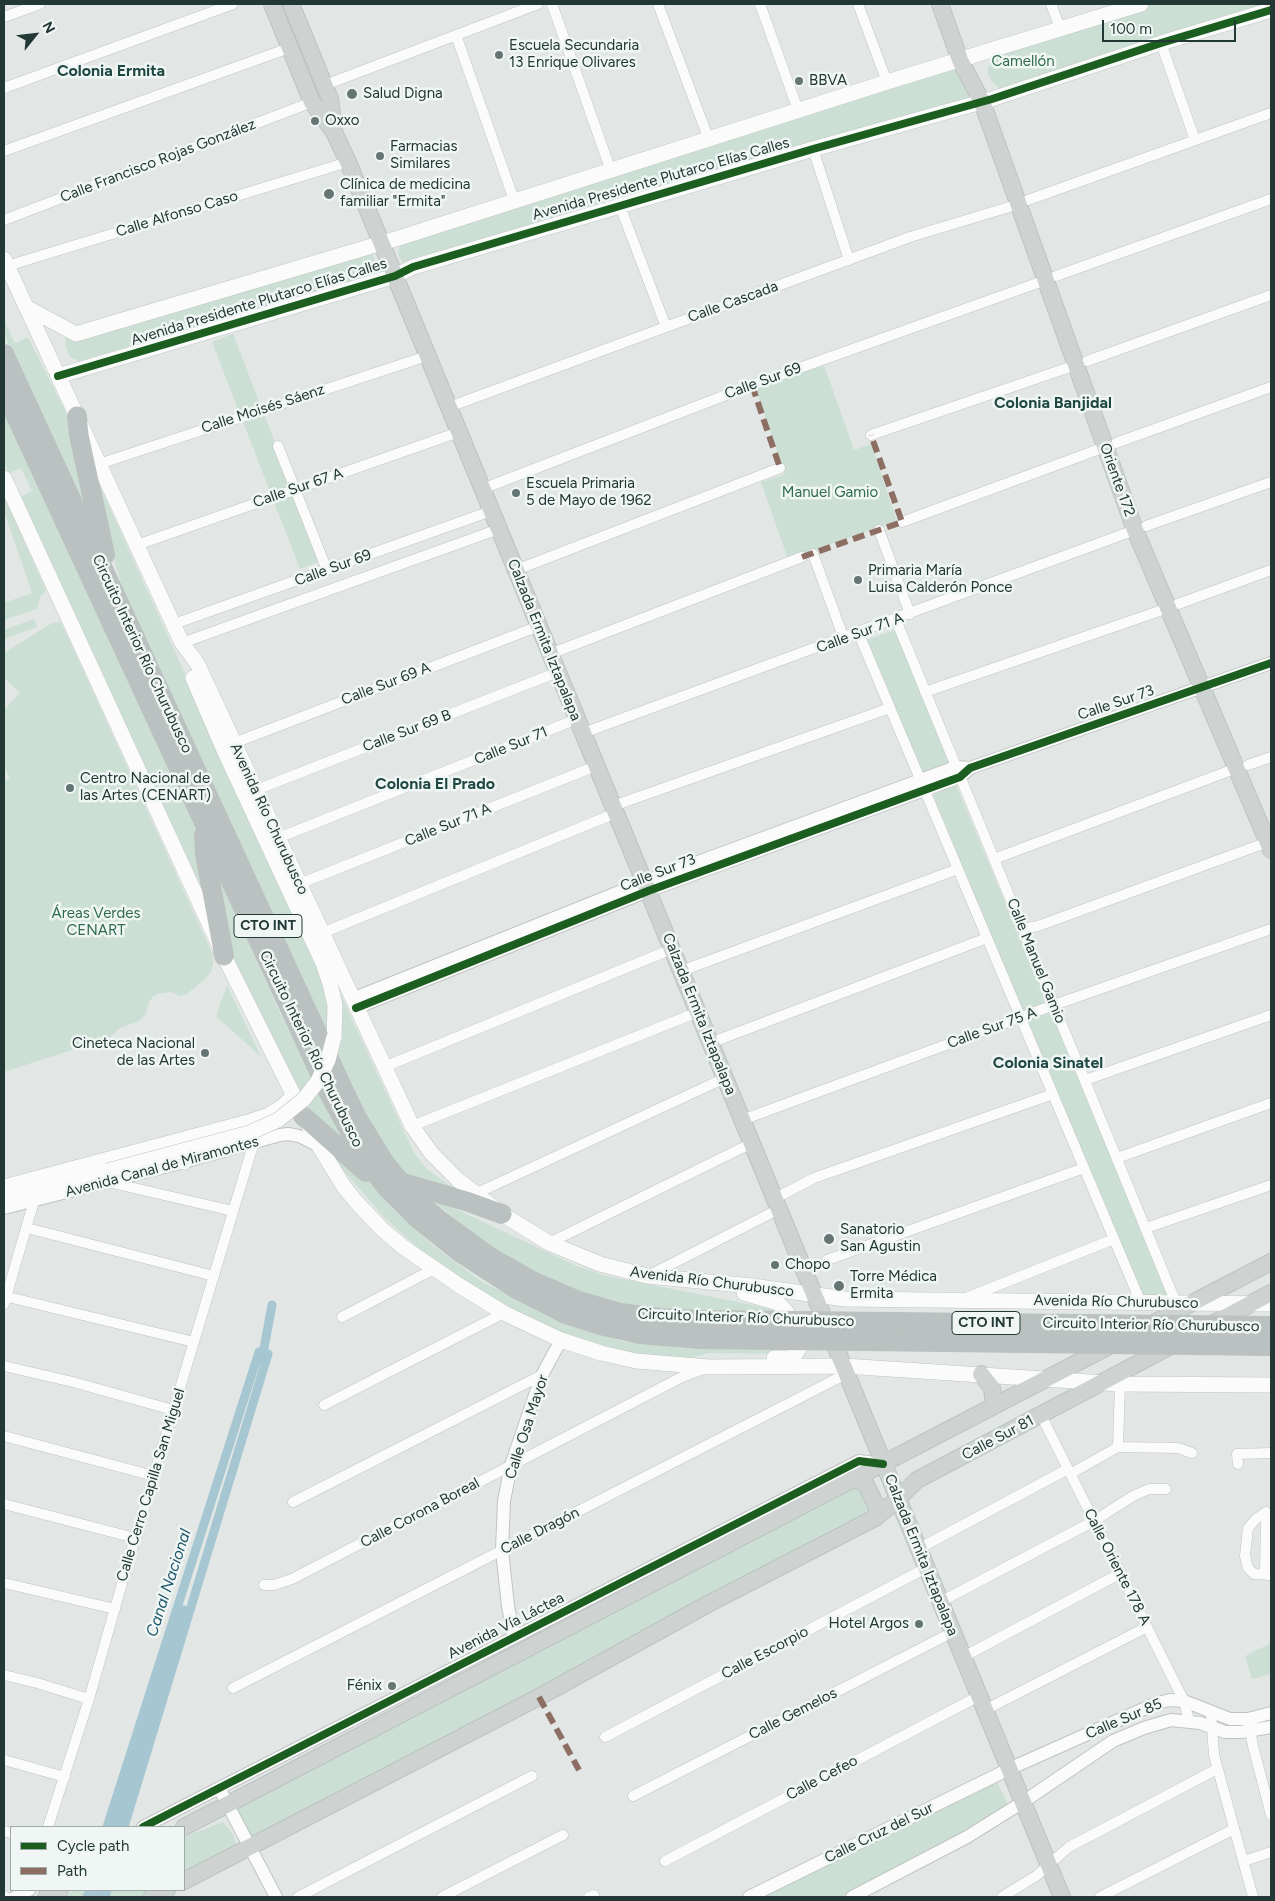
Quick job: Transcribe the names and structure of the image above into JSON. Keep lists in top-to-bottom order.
{
  "streets": {
    "highway": ["Circuito Interior Río Churubusco", "CTO INT"],
    "main road": [
      "Avenida Presidente Plutarco Elías Calles",
      "Oriente 172",
      "Calzada Ermita Iztapalapa",
      "Avenida Río Churubusco",
      "Avenida Canal de Miramontes",
      "Calle Sur 81",
      "Avenida Vía Láctea"
    ],
    "street": [
      "Calle Francisco Rojas González",
      "Calle Alfonso Caso",
      "Calle Cascada",
      "Calle Sur 69",
      "Calle Moisés Sáenz",
      "Calle Sur 67 A",
      "Calle Sur 71 A",
      "Calle Sur 69 A",
      "Calle Sur 73",
      "Calle Sur 69 B",
      "Calle Sur 71",
      "Calle Manuel Gamio",
      "Calle Sur 75 A",
      "Calle Osa Mayor",
      "Calle Cerro Capilla San Miguel",
      "Calle Corona Boreal",
      "Calle Dragón",
      "Calle Oriente 178 A",
      "Calle Escorpio",
      "Calle Gemelos",
      "Calle Sur 85",
      "Calle Cefeo",
      "Calle Cruz del Sur"
    ]
  },
  "crossings": [
    ["Calle Francisco Rojas González", "Calzada Ermita Iztapalapa"],
    ["Avenida Presidente Plutarco Elías Calles", "Oriente 172"],
    ["Avenida Presidente Plutarco Elías Calles", "Calzada Ermita Iztapalapa"],
    ["Calle Alfonso Caso", "Calzada Ermita Iztapalapa"],
    ["Calle Cascada", "Oriente 172"],
    ["Calle Cascada", "Calzada Ermita Iztapalapa"],
    ["Calle Sur 69", "Oriente 172"],
    ["Calle Sur 69", "Calzada Ermita Iztapalapa"],
    ["Calle Moisés Sáenz", "Calzada Ermita Iztapalapa"],
    ["Oriente 172", "Calle Sur 71 A"],
    ["Oriente 172", "Calle Sur 73"],
    ["Calle Sur 67 A", "Calzada Ermita Iztapalapa"],
    ["Calle Sur 71 A", "Calzada Ermita Iztapalapa"],
    ["Calle Sur 71 A", "Calle Sur 71"],
    ["Calle Sur 71 A", "Avenida Río Churubusco"],
    ["Calle Sur 71 A", "Calle Manuel Gamio"],
    ["Calzada Ermita Iztapalapa", "Calle Sur 69 A"],
    ["Calzada Ermita Iztapalapa", "Calle Sur 73"],
    ["Calzada Ermita Iztapalapa", "Calle Sur 69 B"],
    ["Calzada Ermita Iztapalapa", "Calle Sur 71"],
    ["Calzada Ermita Iztapalapa", "Avenida Río Churubusco"],
    ["Calzada Ermita Iztapalapa", "CTO INT"],
    ["Calzada Ermita Iztapalapa", "Calle Sur 75 A"],
    ["Calzada Ermita Iztapalapa", "Calle Sur 81"],
    ["Calzada Ermita Iztapalapa", "Calle Dragón"],
    ["Calzada Ermita Iztapalapa", "Avenida Vía Láctea"],
    ["Calzada Ermita Iztapalapa", "Calle Escorpio"],
    ["Calzada Ermita Iztapalapa", "Calle Gemelos"],
    ["Calzada Ermita Iztapalapa", "Calle Sur 85"],
    ["Calzada Ermita Iztapalapa", "Calle Cefeo"],
    ["Calzada Ermita Iztapalapa", "Calle Cruz del Sur"],
    ["Calle Sur 69 A", "Avenida Río Churubusco"],
    ["Calle Sur 73", "Avenida Río Churubusco"],
    ["Calle Sur 73", "Calle Manuel Gamio"],
    ["Calle Sur 69 B", "Avenida Río Churubusco"],
    ["Calle Sur 71", "Avenida Río Churubusco"],
    ["Avenida Río Churubusco", "Calle Manuel Gamio"],
    ["Avenida Río Churubusco", "Calle Sur 81"],
    ["CTO INT", "Avenida Canal de Miramontes"],
    ["CTO INT", "Calle Osa Mayor"],
    ["CTO INT", "Calle Sur 81"],
    ["CTO INT", "Calle Corona Boreal"],
    ["CTO INT", "Calle Dragón"],
    ["Calle Manuel Gamio", "Calle Sur 75 A"],
    ["Avenida Canal de Miramontes", "Calle Cerro Capilla San Miguel"],
    ["Calle Osa Mayor", "Calle Corona Boreal"],
    ["Calle Osa Mayor", "Calle Dragón"],
    ["Calle Osa Mayor", "Avenida Vía Láctea"],
    ["Calle Sur 81", "Calle Oriente 178 A"],
    ["Calle Sur 81", "Avenida Vía Láctea"],
    ["Calle Oriente 178 A", "Calle Sur 85"],
    ["Calle Oriente 178 A", "Calle Cefeo"],
    ["Calle Sur 85", "Calle Cruz del Sur"]
  ],
  "districts": [
    "Colonia Ermita",
    "Colonia Banjidal",
    "Colonia El Prado",
    "Colonia Sinatel"
  ],
  "water": ["Canal Nacional"],
  "parks": ["Camellón", "Manuel Gamio", "Áreas Verdes CENART"],
  "places": [
    "Escuela Secundaria 13 Enrique Olivares",
    "BBVA",
    "Salud Digna",
    "Oxxo",
    "Farmacias Similares",
    "Clínica de medicina familiar \"Ermita\"",
    "Escuela Primaria 5 de Mayo de 1962",
    "Primaria María Luisa Calderón Ponce",
    "Centro Nacional de las Artes (CENART)",
    "Cineteca Nacional de las Artes",
    "Sanatorio San Agustin",
    "Chopo",
    "Torre Médica Ermita",
    "Hotel Argos",
    "Fénix"
  ],
  "legend": ["Cycle path", "Path"],
  "scale_bar": "100 m",
  "north": "top right"
}
